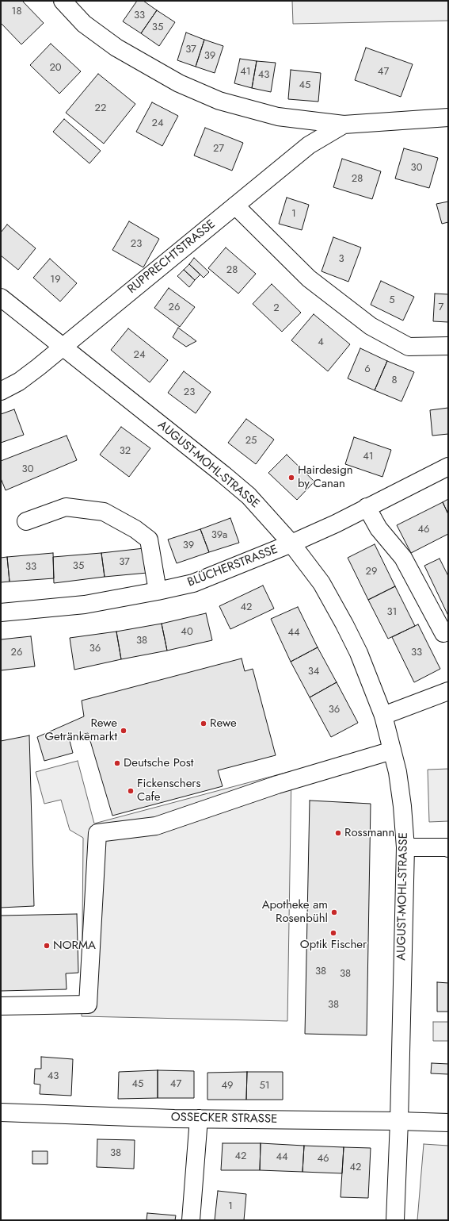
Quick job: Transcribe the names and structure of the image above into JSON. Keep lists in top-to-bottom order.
{
  "streets": {
    "street": [
      "RUPPRECHTSTRASSE",
      "AUGUST-MOHL-STRASSE",
      "BLÜCHERSTRASSE",
      "OSSECKER STRASSE"
    ]
  },
  "crossings": [
    ["RUPPRECHTSTRASSE", "AUGUST-MOHL-STRASSE"],
    ["AUGUST-MOHL-STRASSE", "BLÜCHERSTRASSE"],
    ["AUGUST-MOHL-STRASSE", "OSSECKER STRASSE"]
  ],
  "places": [
    "Hairdesign by Canan",
    "Rewe",
    "Rewe Getränkemarkt",
    "Deutsche Post",
    "Fickenschers Cafe",
    "Rossmann",
    "Apotheke am Rosenbühl",
    "Optik Fischer",
    "NORMA"
  ],
  "house_numbers": [
    "18",
    "33",
    "35",
    "37",
    "39",
    "20",
    "41",
    "47",
    "43",
    "45",
    "22",
    "24",
    "27",
    "30",
    "28",
    "1",
    "23",
    "3",
    "28",
    "19",
    "5",
    "26",
    "7",
    "2",
    "4",
    "24",
    "6",
    "8",
    "23",
    "25",
    "32",
    "41",
    "30",
    "46",
    "39a",
    "39",
    "37",
    "35",
    "33",
    "29",
    "42",
    "31",
    "40",
    "44",
    "38",
    "36",
    "26",
    "33",
    "34",
    "36",
    "38",
    "38",
    "38",
    "43",
    "45",
    "47",
    "49",
    "51",
    "38",
    "42",
    "44",
    "46",
    "42",
    "1"
  ]
}
